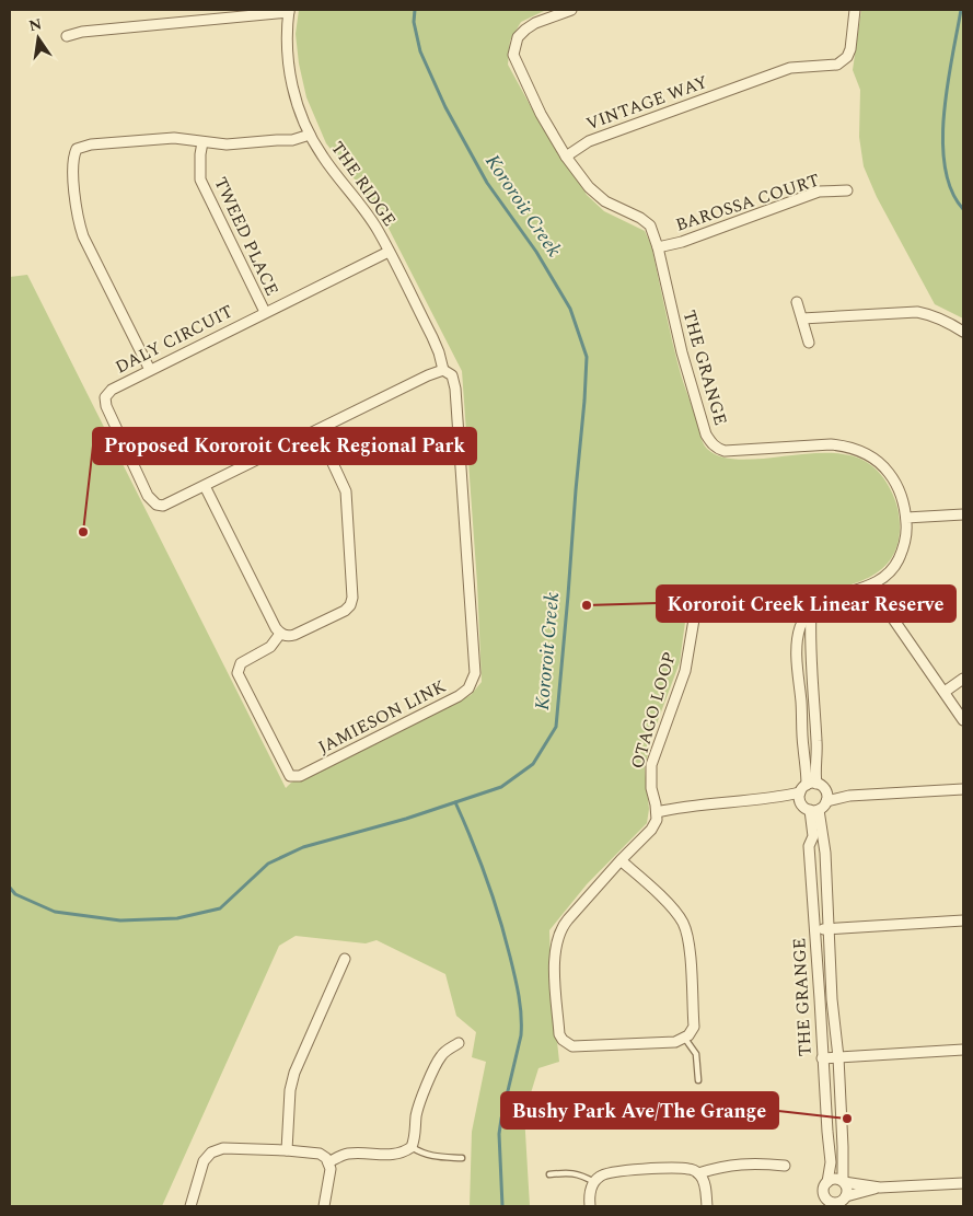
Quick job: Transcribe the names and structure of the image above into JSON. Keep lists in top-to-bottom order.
{
  "streets": {
    "street": [
      "VINTAGE WAY",
      "THE RIDGE",
      "BAROSSA COURT",
      "TWEED PLACE",
      "DALY CIRCUIT",
      "THE GRANGE",
      "OTAGO LOOP",
      "JAMIESON LINK"
    ]
  },
  "crossings": [
    ["VINTAGE WAY", "THE GRANGE"],
    ["THE RIDGE", "DALY CIRCUIT"],
    ["THE RIDGE", "JAMIESON LINK"],
    ["BAROSSA COURT", "THE GRANGE"],
    ["TWEED PLACE", "DALY CIRCUIT"],
    ["DALY CIRCUIT", "JAMIESON LINK"],
    ["THE GRANGE", "OTAGO LOOP"]
  ],
  "water": ["Kororoit Creek"],
  "places": ["Proposed Kororoit Creek Regional Park", "Kororoit Creek Linear Reserve", "Bushy Park Ave/The Grange"],
  "north": "top"
}
